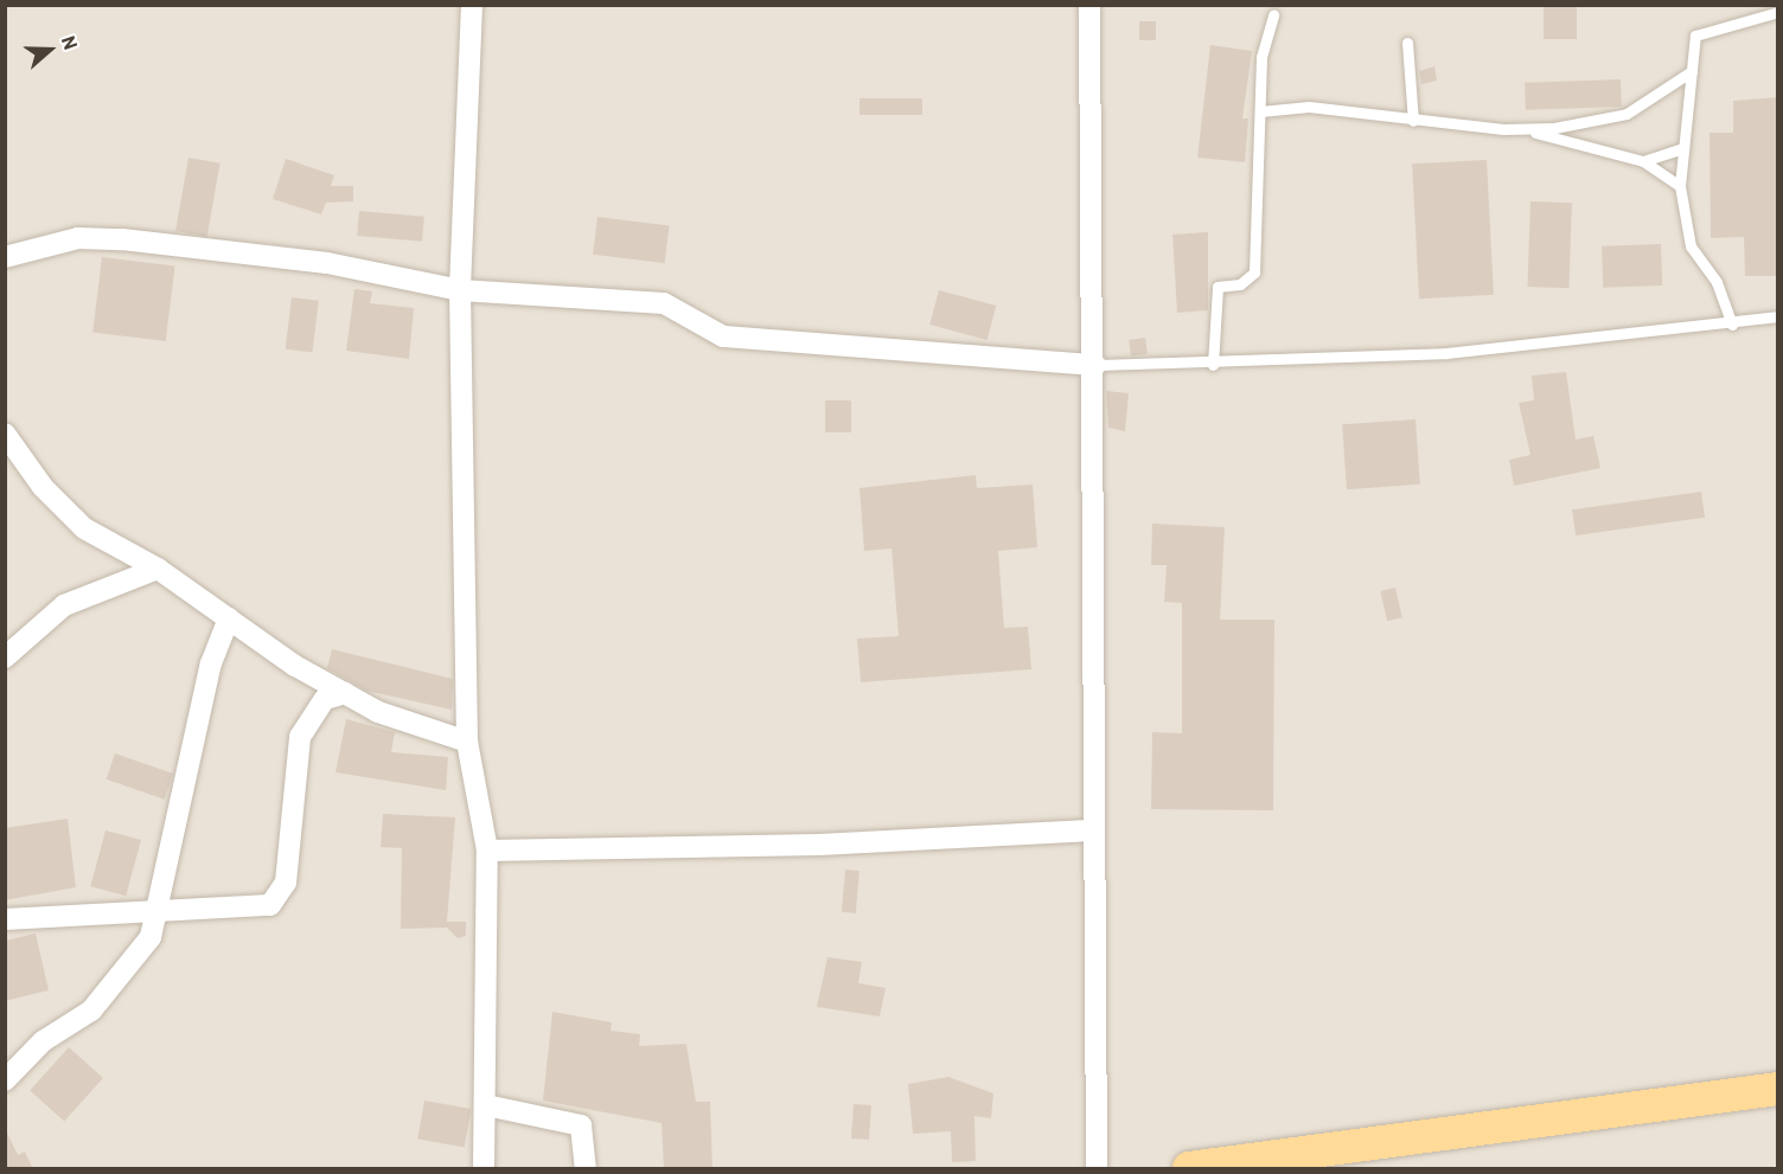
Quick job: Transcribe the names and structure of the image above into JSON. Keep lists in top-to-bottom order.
{
  "north": "right"
}
